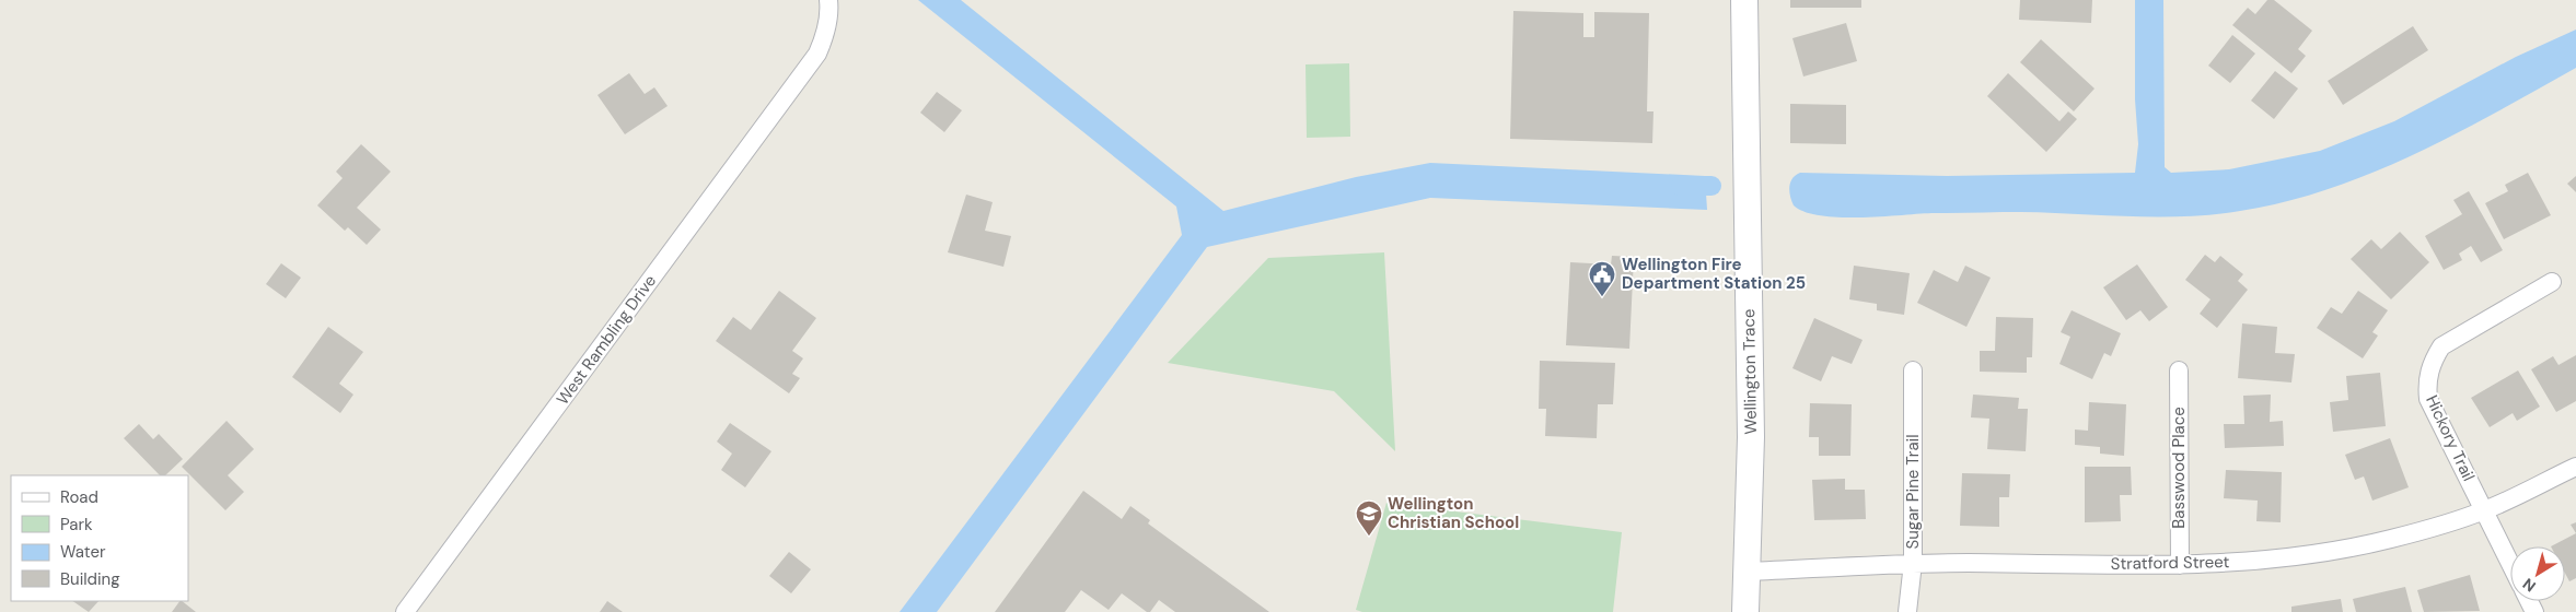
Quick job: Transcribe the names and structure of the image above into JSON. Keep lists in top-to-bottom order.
{
  "streets": {
    "street": [
      "West Rambling Drive",
      "Wellington Trace",
      "Hickory Trail",
      "Basswood Place",
      "Sugar Pine Trail",
      "Stratford Street"
    ]
  },
  "crossings": [
    ["Wellington Trace", "Stratford Street"],
    ["Hickory Trail", "Stratford Street"],
    ["Basswood Place", "Stratford Street"],
    ["Sugar Pine Trail", "Stratford Street"]
  ],
  "places": {
    "public building": ["Wellington Fire Department Station 25"],
    "school or university": ["Wellington Christian School"]
  },
  "legend": [
    "Road",
    "Park",
    "Water",
    "Building"
  ],
  "north": "bottom left"
}
